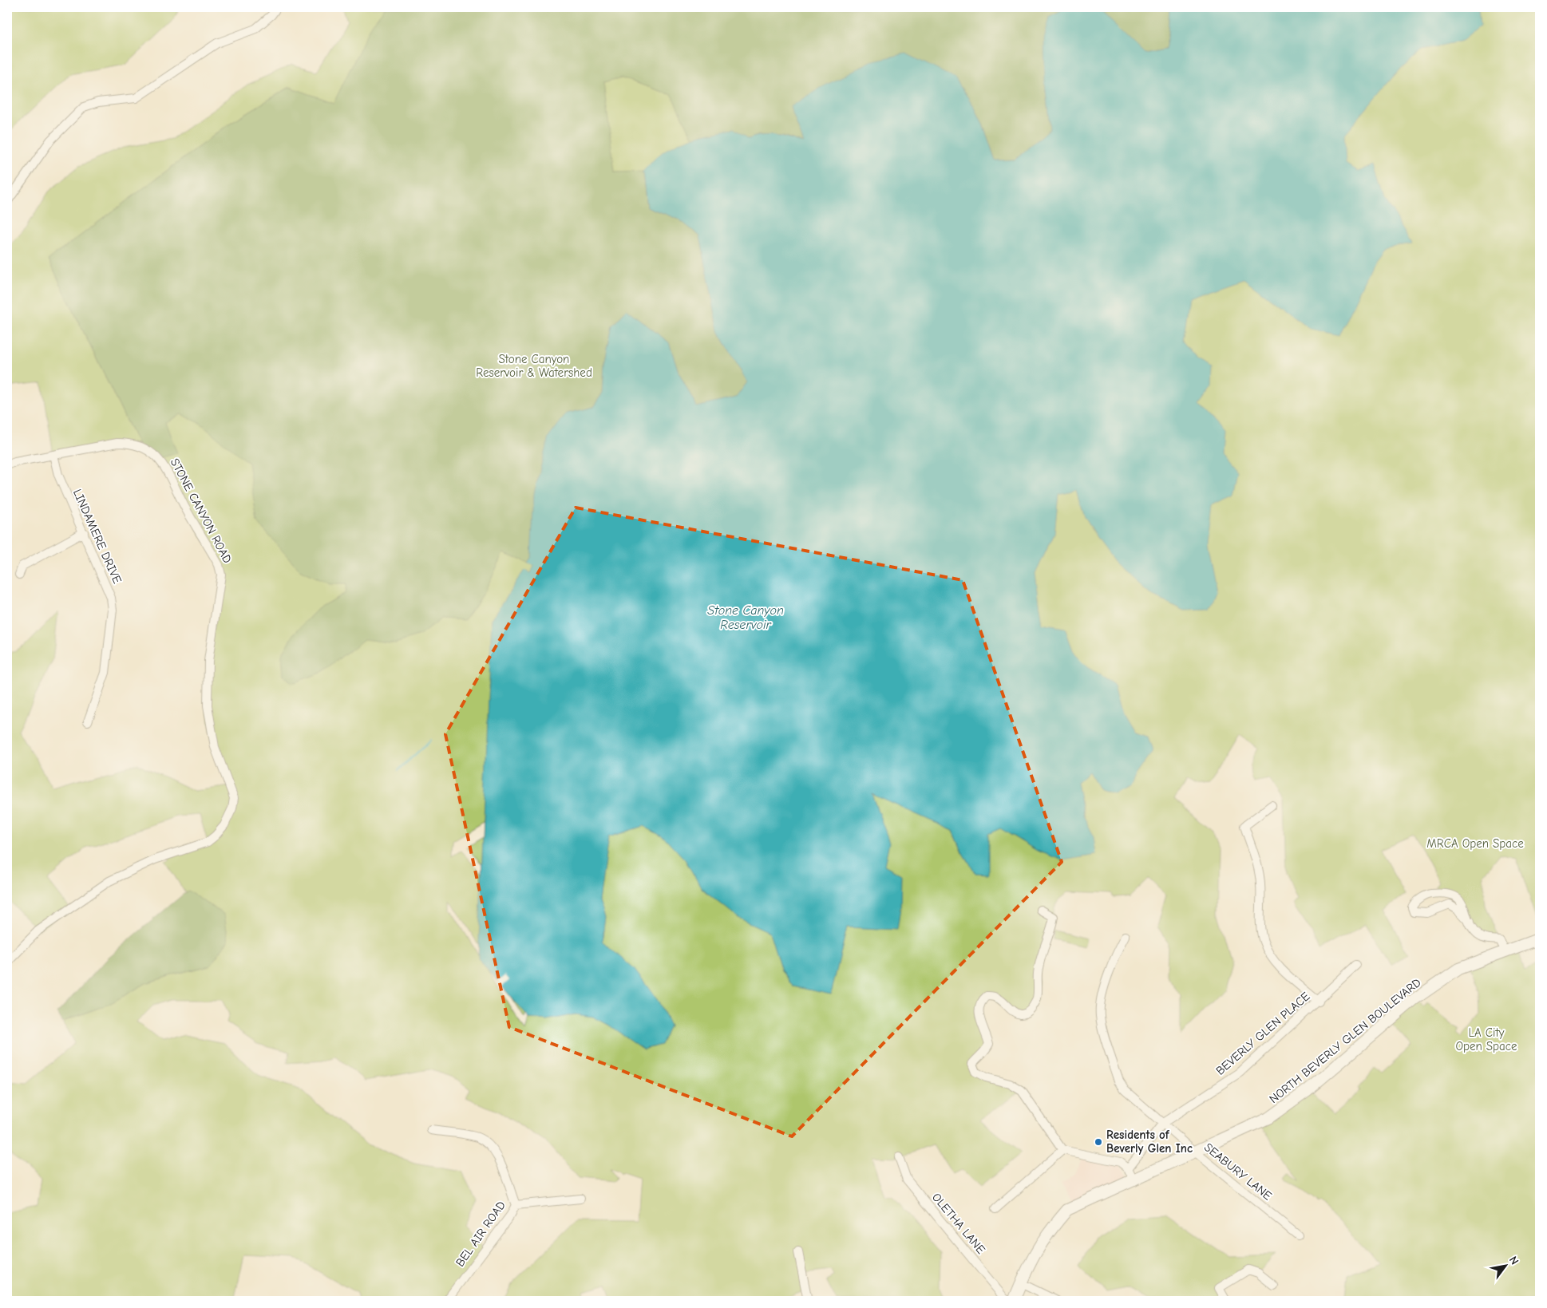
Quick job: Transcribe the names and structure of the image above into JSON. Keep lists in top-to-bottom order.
{
  "streets": {
    "main road": ["NORTH BEVERLY GLEN BOULEVARD"],
    "street": [
      "STONE CANYON ROAD",
      "LINDAMERE DRIVE",
      "BEVERLY GLEN PLACE",
      "SEABURY LANE",
      "OLETHA LANE",
      "BEL AIR ROAD"
    ]
  },
  "crossings": [
    ["STONE CANYON ROAD", "LINDAMERE DRIVE"],
    ["BEVERLY GLEN PLACE", "SEABURY LANE"],
    ["NORTH BEVERLY GLEN BOULEVARD", "SEABURY LANE"]
  ],
  "water": ["Stone Canyon Reservoir"],
  "parks": ["Stone Canyon Reservoir & Watershed", "MRCA Open Space", "LA City Open Space"],
  "places": ["Residents of Beverly Glen Inc"],
  "north": "top right"
}
